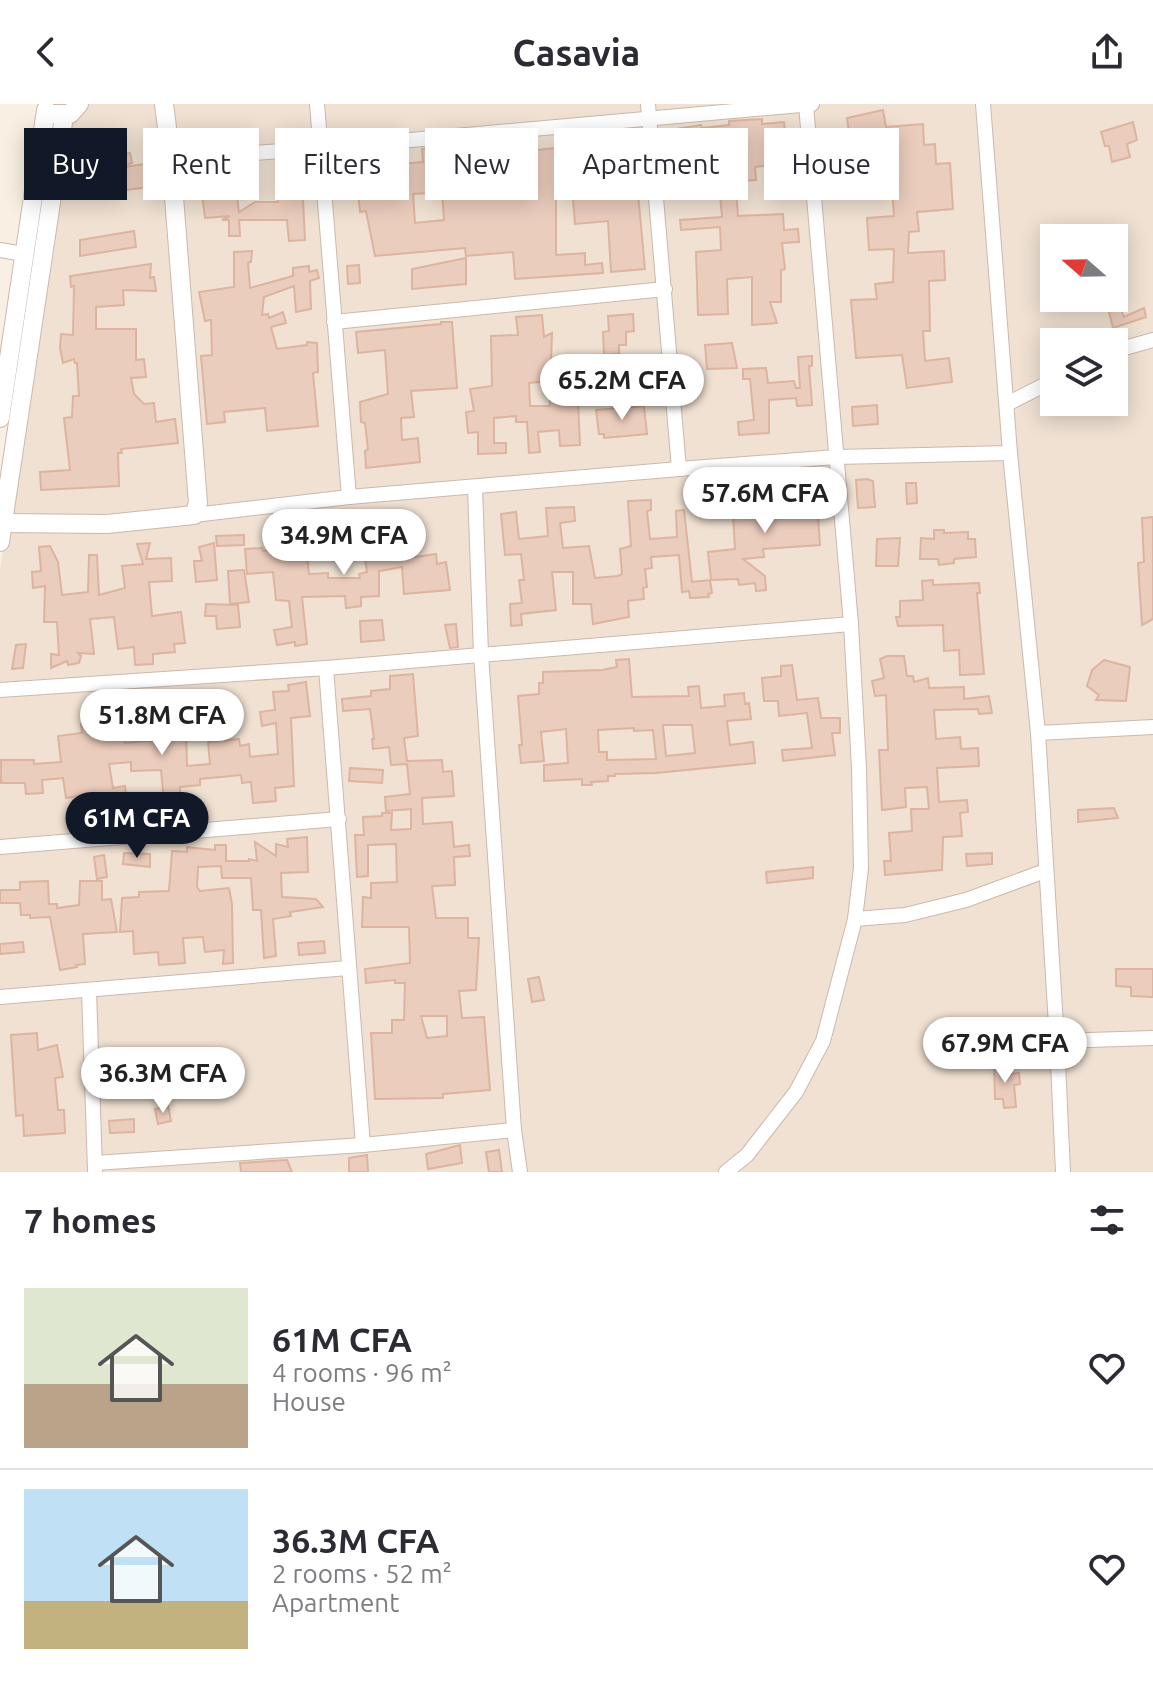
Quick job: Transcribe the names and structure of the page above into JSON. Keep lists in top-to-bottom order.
{
  "north": "left",
  "page": {
    "header": "Casavia",
    "chip": [
      "Buy",
      "Rent",
      "Filters",
      "New",
      "Apartment",
      "House"
    ],
    "price": [
      "65.2M CFA",
      "57.6M CFA",
      "34.9M CFA",
      "51.8M CFA",
      "61M CFA",
      "67.9M CFA",
      "36.3M CFA"
    ],
    "heading": "7 homes",
    "list": [
      {
        "name": "61M CFA",
        "note": "4 rooms · 96 m² · House"
      },
      {
        "name": "36.3M CFA",
        "note": "2 rooms · 52 m² · Apartment"
      }
    ]
  }
}
